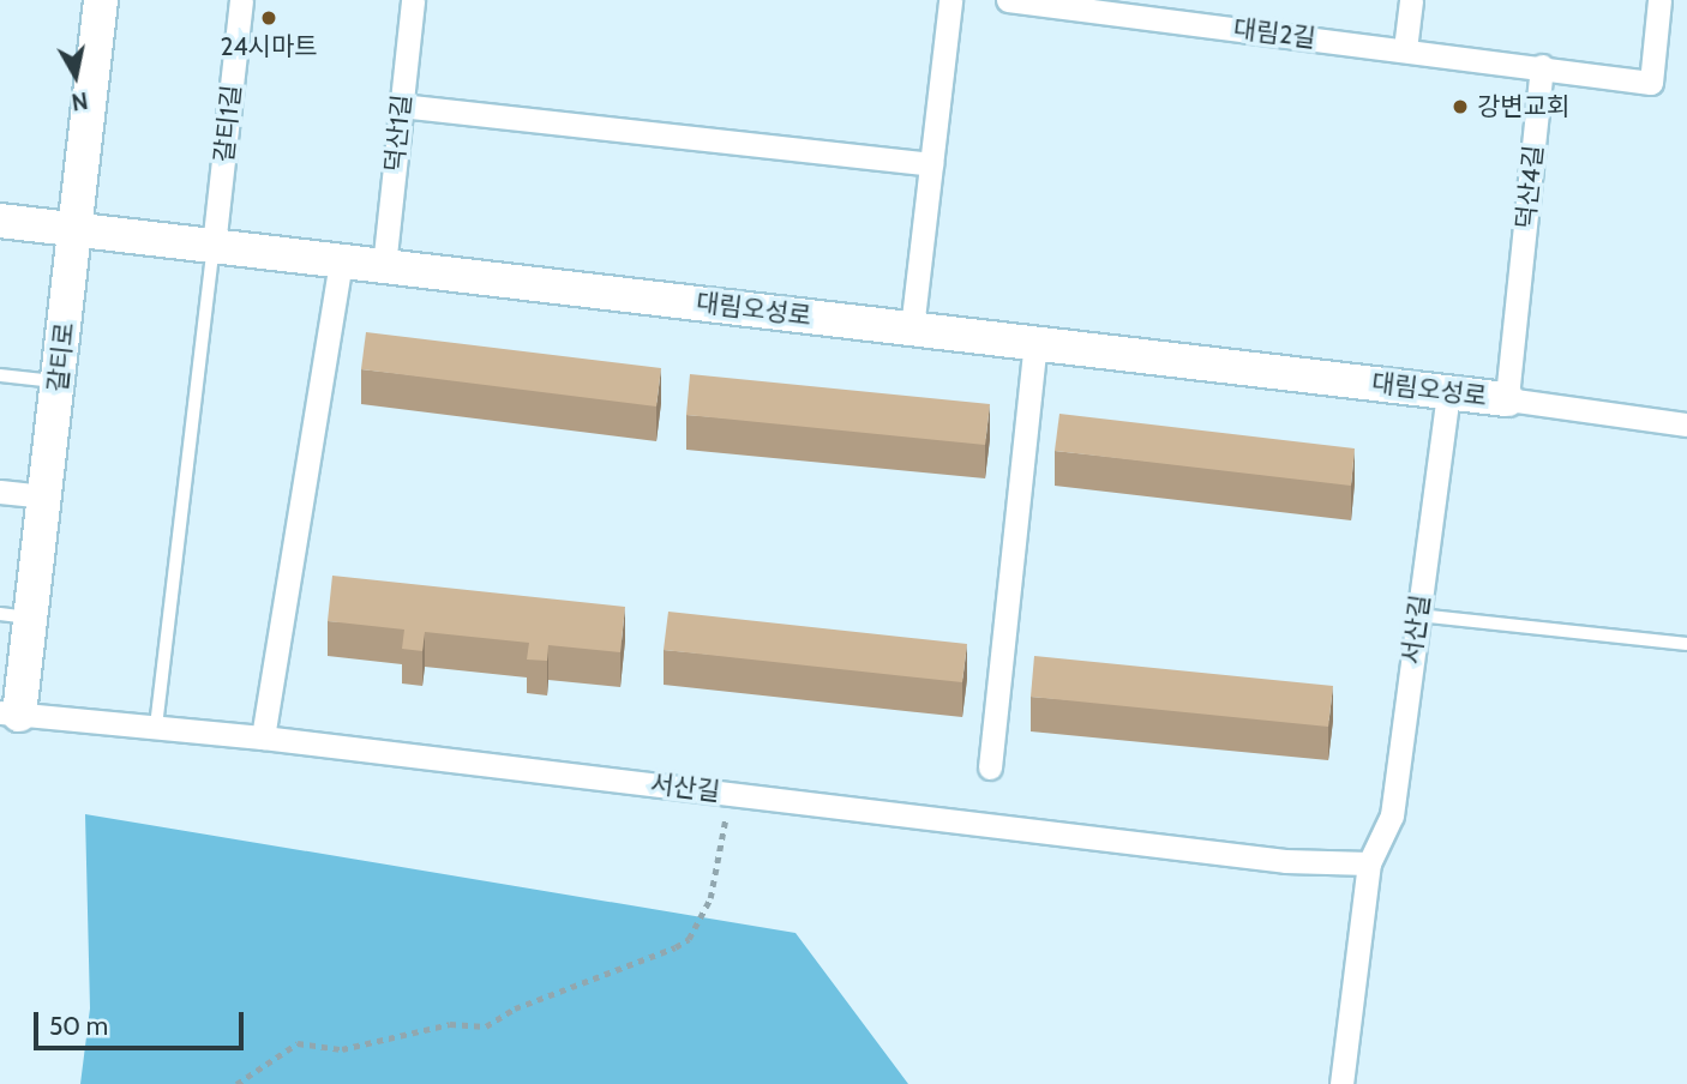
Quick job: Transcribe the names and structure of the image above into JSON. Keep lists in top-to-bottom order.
{
  "streets": {
    "street": [
      "대림2길",
      "갈티1길",
      "덕산1길",
      "덕산4길",
      "대림오성로",
      "갈티로",
      "서산길"
    ]
  },
  "crossings": [
    ["대림2길", "덕산4길"],
    ["갈티1길", "대림오성로"],
    ["덕산1길", "대림오성로"],
    ["덕산4길", "대림오성로"],
    ["대림오성로", "갈티로"],
    ["대림오성로", "서산길"],
    ["갈티로", "서산길"]
  ],
  "places": ["24시마트", "강변교회"],
  "scale_bar": "50 m",
  "north": "bottom"
}
